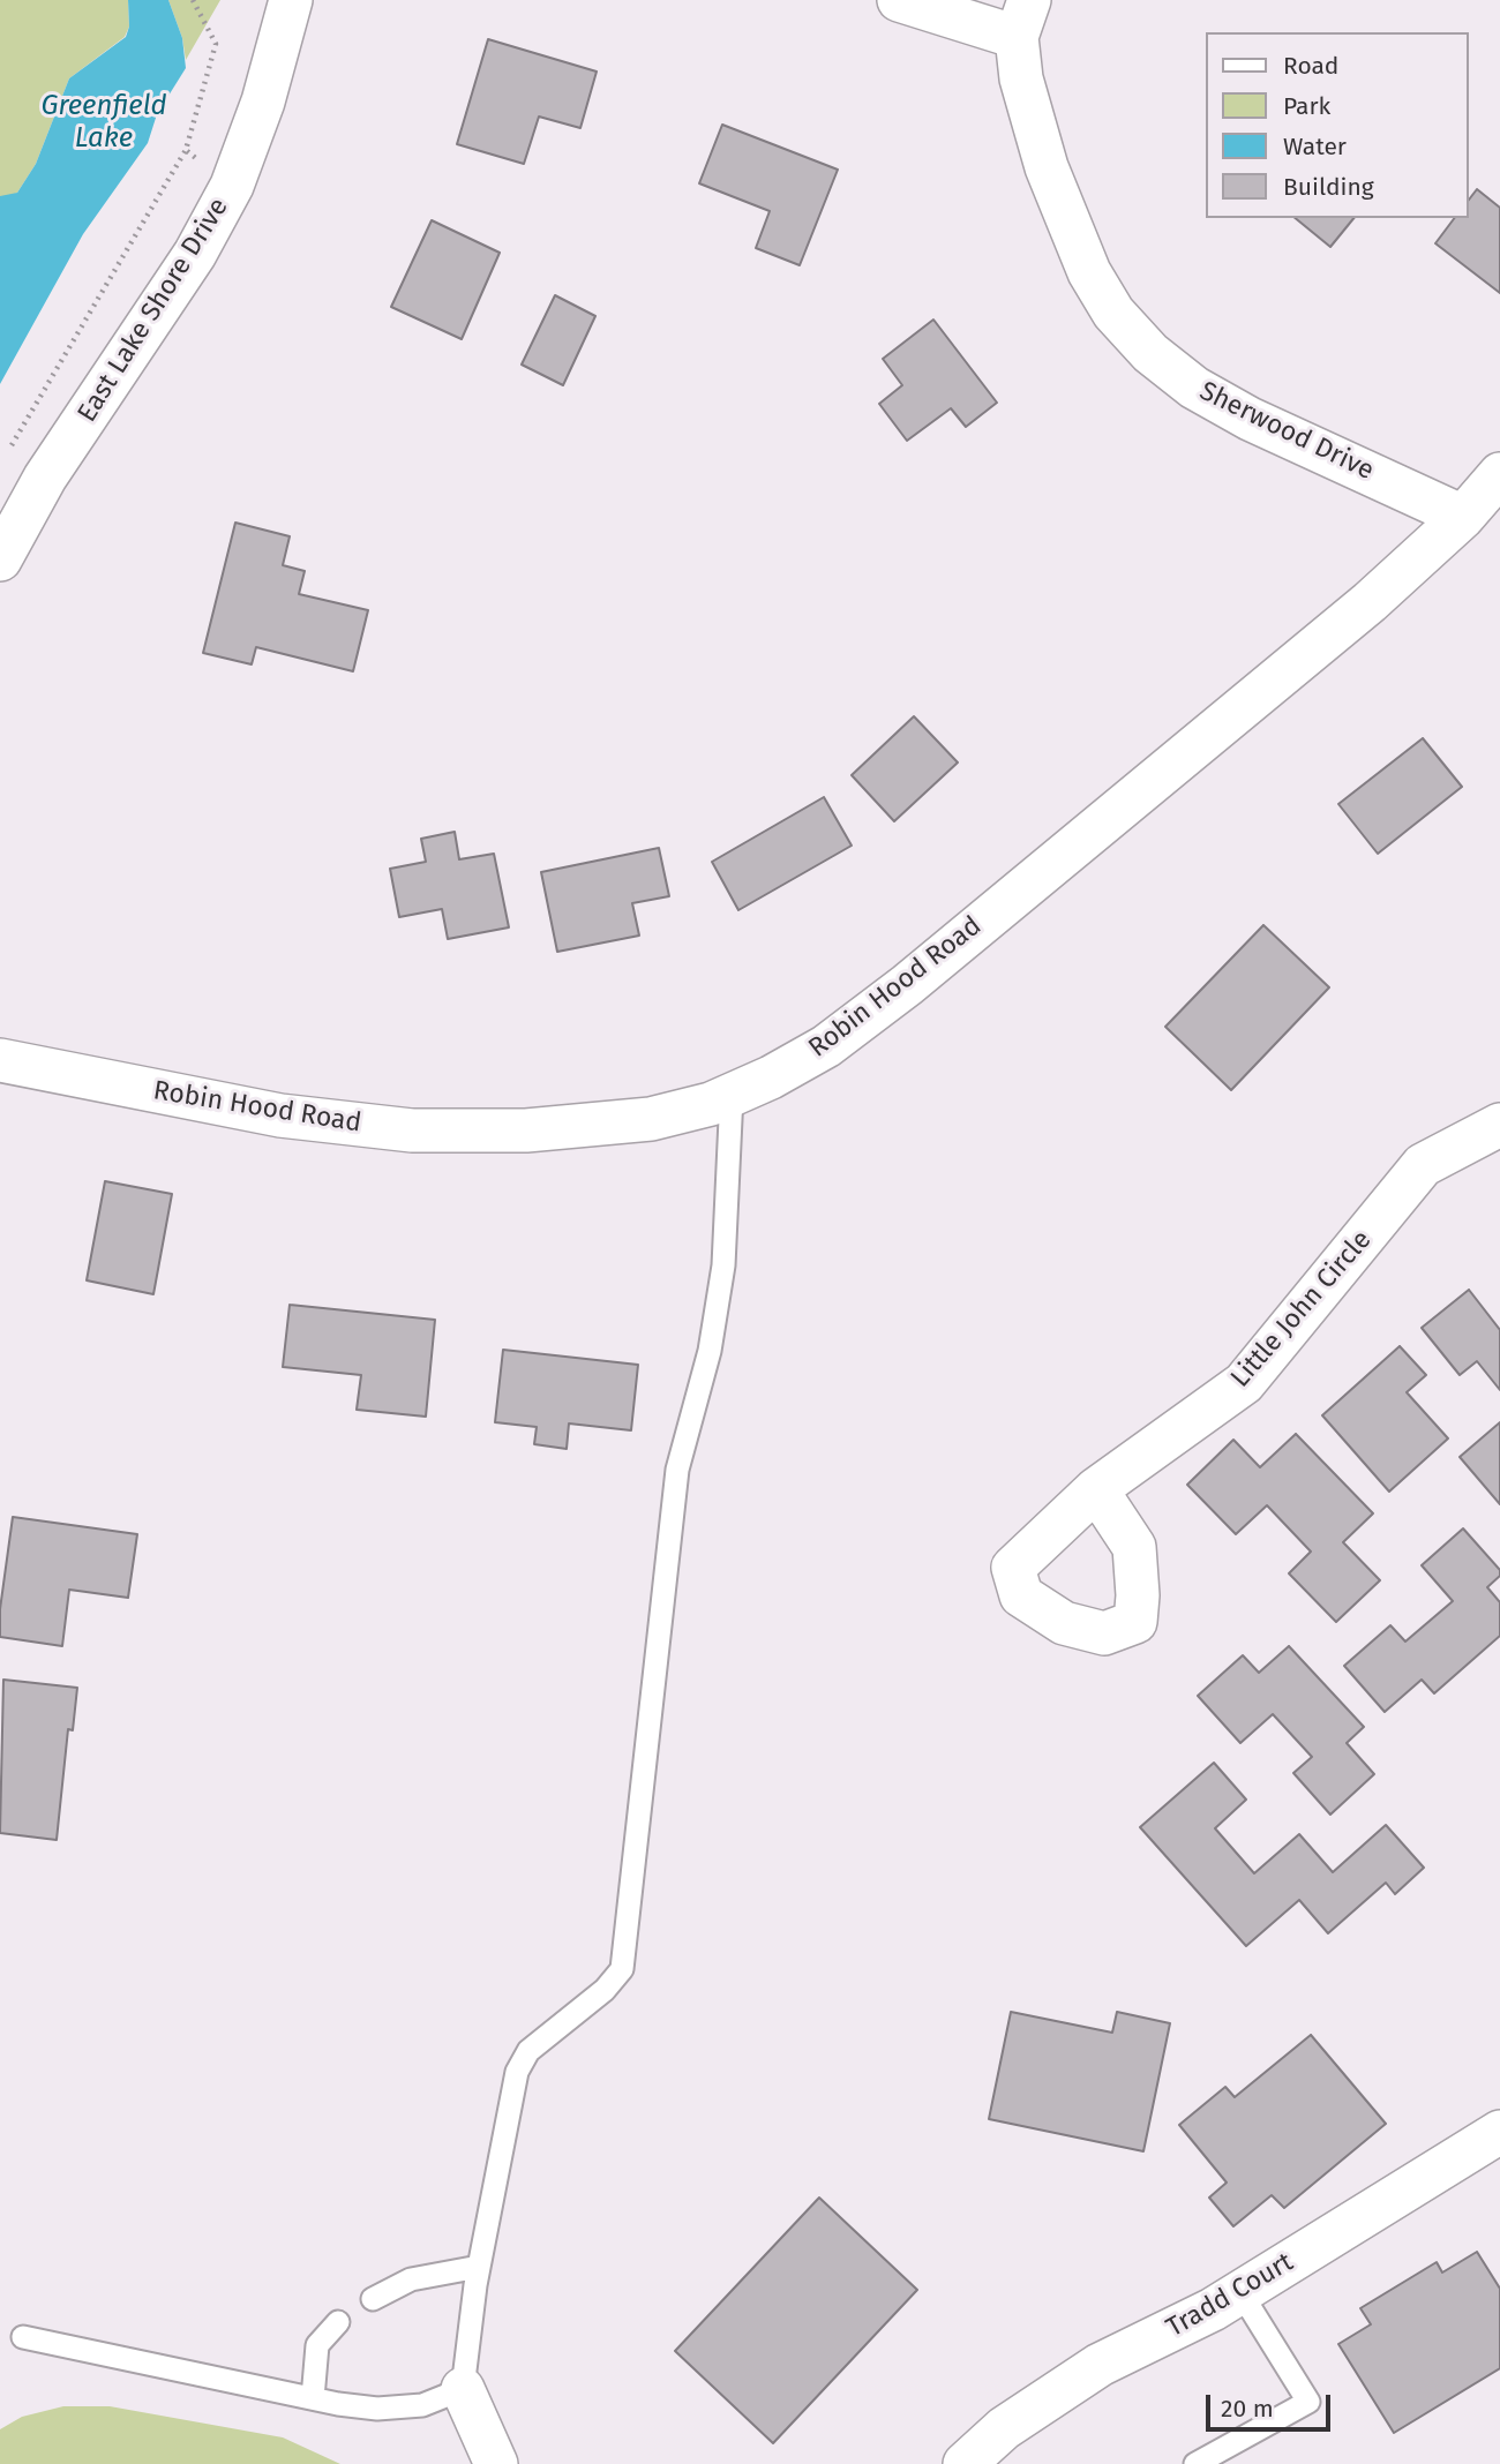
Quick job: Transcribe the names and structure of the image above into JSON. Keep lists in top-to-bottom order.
{
  "streets": {
    "street": [
      "East Lake Shore Drive",
      "Sherwood Drive",
      "Robin Hood Road",
      "Little John Circle",
      "Tradd Court"
    ]
  },
  "crossings": [
    ["Sherwood Drive", "Robin Hood Road"]
  ],
  "water": ["Greenfield Lake"],
  "legend": [
    "Road",
    "Park",
    "Water",
    "Building"
  ],
  "scale_bar": "20 m"
}
